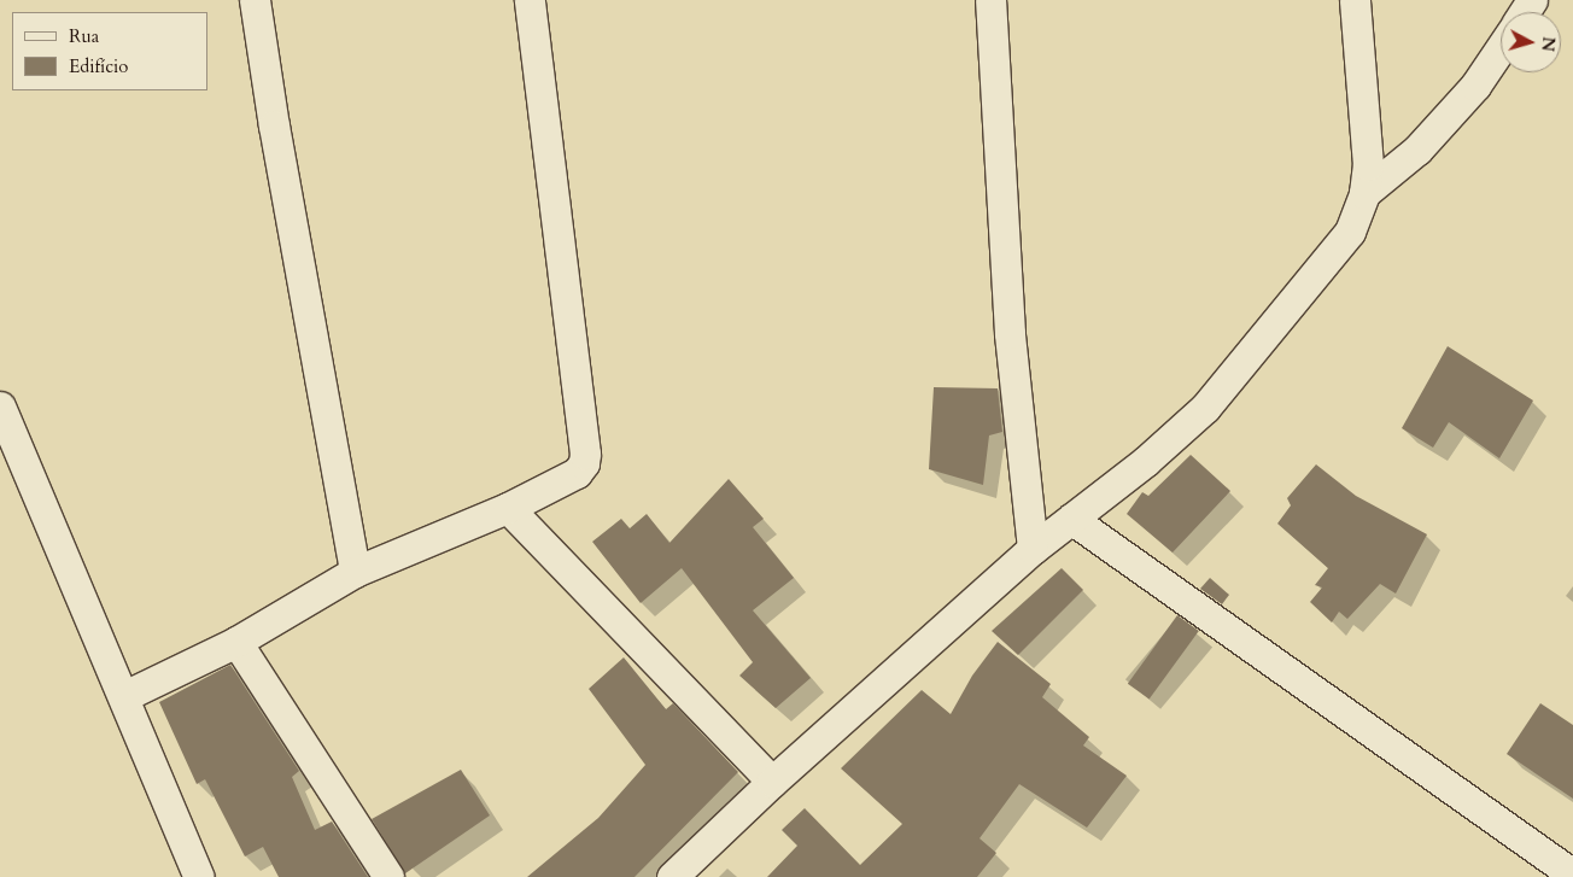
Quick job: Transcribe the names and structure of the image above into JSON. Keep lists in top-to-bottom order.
{
  "legend": ["Rua", "Edifício"],
  "north": "right"
}
